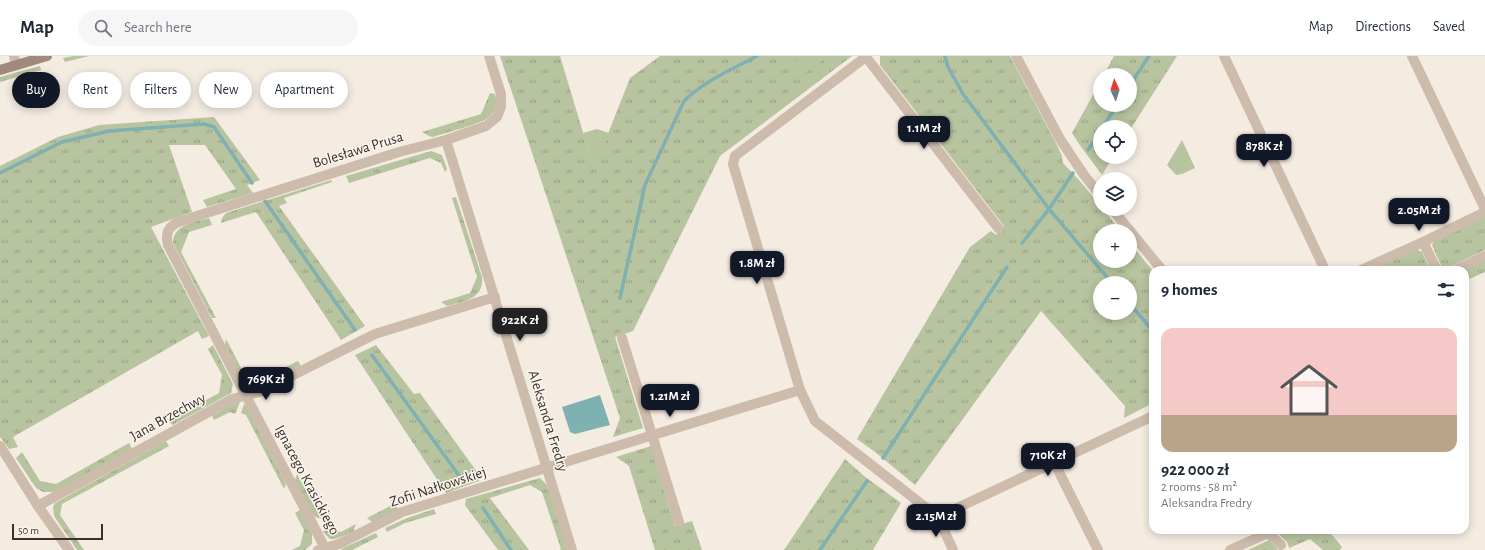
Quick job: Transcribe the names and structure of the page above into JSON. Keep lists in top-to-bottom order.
{
  "streets": {
    "street": [
      "Bolesława Prusa",
      "Jana Brzechwy",
      "Aleksandra Fredry",
      "Ignacego Krasickiego",
      "Zofii Nałkowskiej"
    ]
  },
  "crossings": [
    ["Bolesława Prusa", "Aleksandra Fredry"],
    ["Bolesława Prusa", "Ignacego Krasickiego"],
    ["Jana Brzechwy", "Aleksandra Fredry"],
    ["Jana Brzechwy", "Ignacego Krasickiego"],
    ["Aleksandra Fredry", "Zofii Nałkowskiej"],
    ["Ignacego Krasickiego", "Zofii Nałkowskiej"]
  ],
  "scale_bar": "50 m",
  "north": "top",
  "page": {
    "header": "Map",
    "search": "Search here",
    "nav": ["Map", "Directions", "Saved"],
    "map_buttons": ["+", "−"],
    "chip": [
      "Buy",
      "Rent",
      "Filters",
      "New",
      "Apartment"
    ],
    "price": [
      "1.1M zł",
      "878K zł",
      "2.05M zł",
      "1.8M zł",
      "922K zł",
      "769K zł",
      "1.21M zł",
      "710K zł",
      "2.15M zł"
    ],
    "heading": "9 homes",
    "list": [
      {
        "name": "922 000 zł",
        "note": "2 rooms · 58 m² · Aleksandra Fredry"
      }
    ],
    "scale": "50 m"
  }
}
